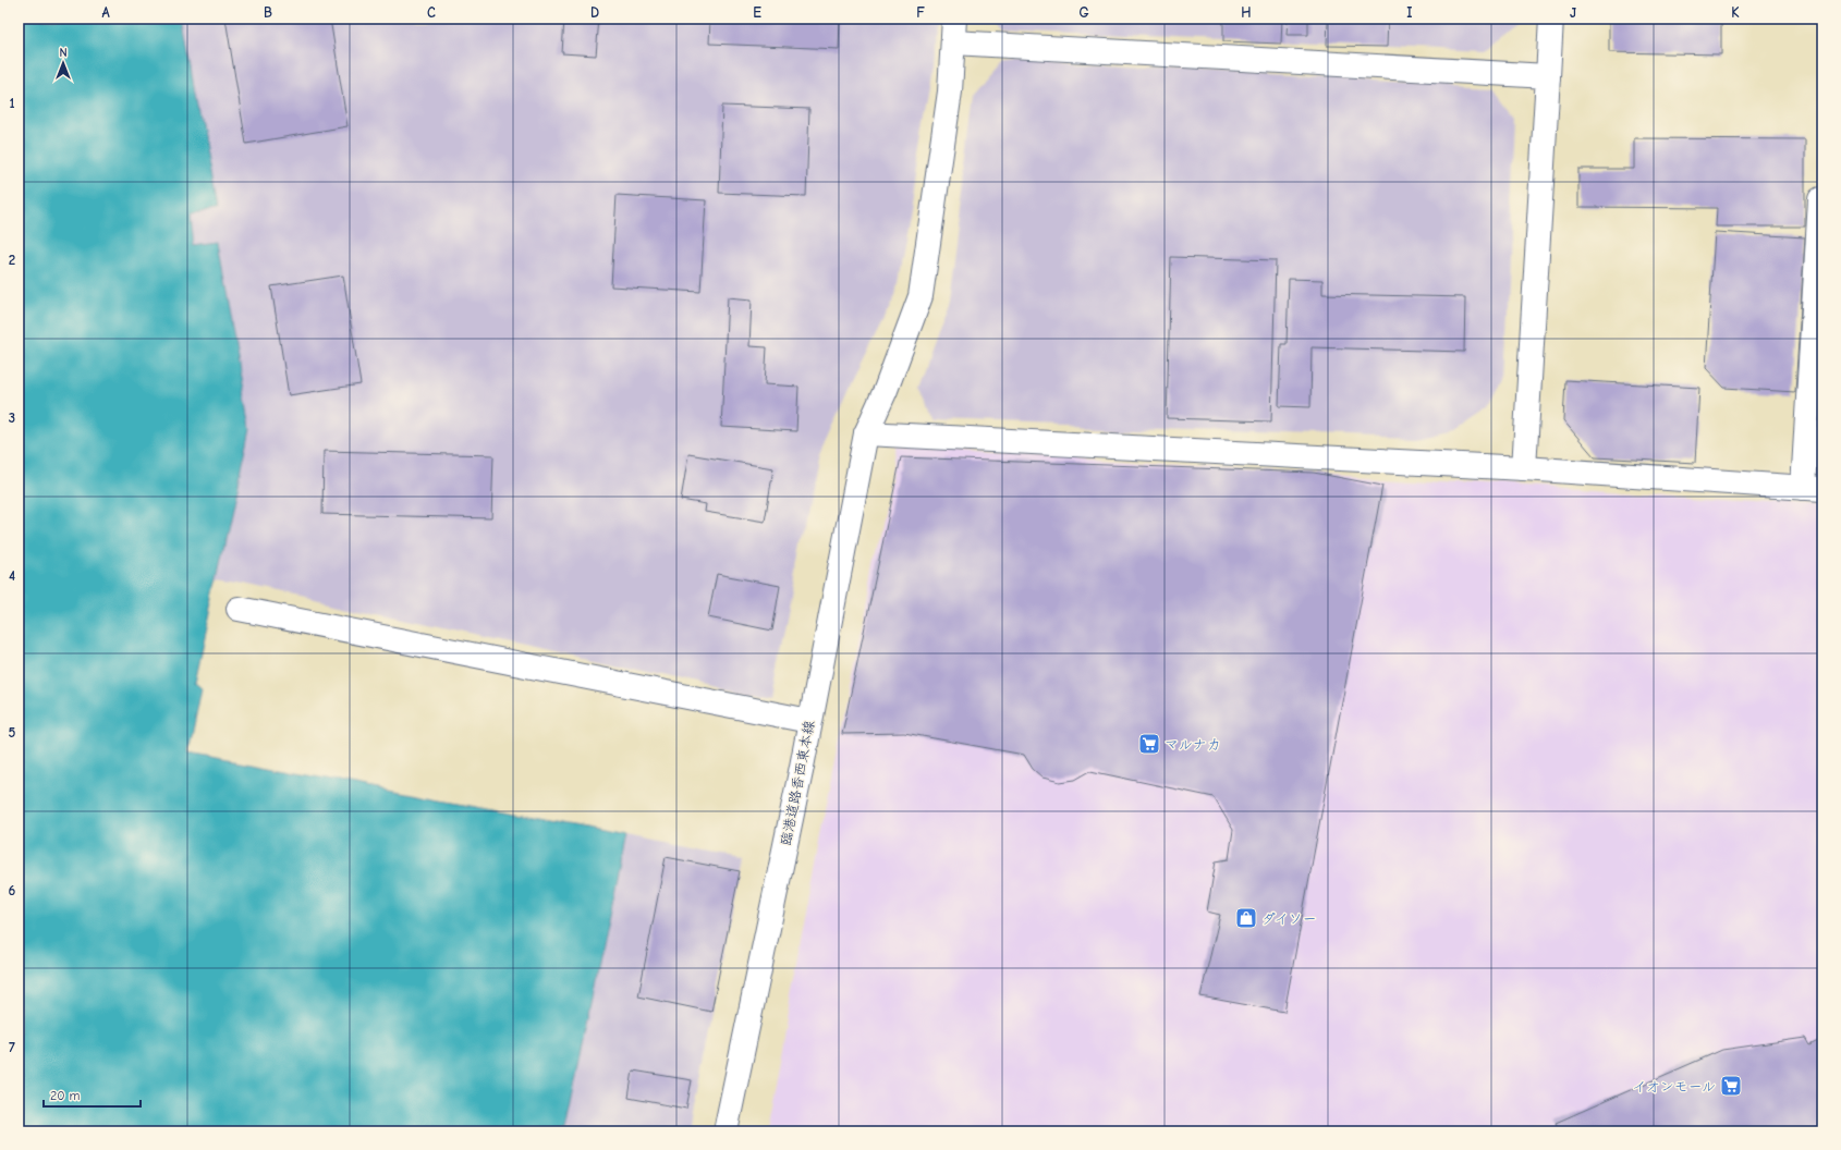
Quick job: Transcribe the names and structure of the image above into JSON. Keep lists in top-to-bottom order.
{
  "streets": {
    "street": ["臨港道路香西東本線"]
  },
  "places": {
    "supermarket": ["マルナカ", "イオンモール"],
    "shop": ["ダイソー"]
  },
  "scale_bar": "20 m",
  "north": "top",
  "grid": {
    "columns": [
      "A",
      "B",
      "C",
      "D",
      "E",
      "F",
      "G",
      "H",
      "I",
      "J",
      "K"
    ],
    "rows": [
      "1",
      "2",
      "3",
      "4",
      "5",
      "6",
      "7"
    ]
  }
}
